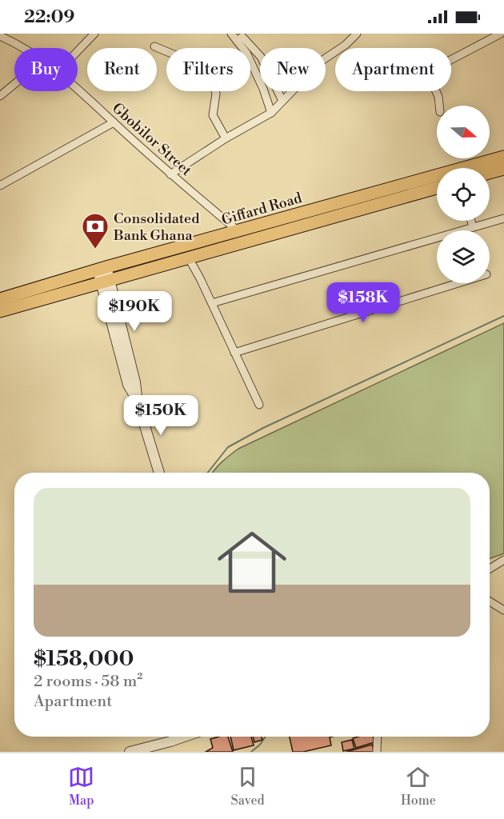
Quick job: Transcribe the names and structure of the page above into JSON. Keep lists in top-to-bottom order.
{
  "streets": {
    "main road": ["Giffard Road"],
    "street": ["Gbobilor Street"]
  },
  "crossings": [
    ["Gbobilor Street", "Giffard Road"]
  ],
  "places": {
    "bank": ["Consolidated Bank Ghana"]
  },
  "north": "right",
  "page": {
    "status": "22:09",
    "chip": [
      "Buy",
      "Rent",
      "Filters",
      "New",
      "Apartment"
    ],
    "price": ["$158K", "$190K", "$150K"],
    "list": [
      {
        "name": "$158,000",
        "note": "2 rooms · 58 m² · Apartment"
      }
    ],
    "tabs": ["Map", "Saved", "Home"]
  }
}
